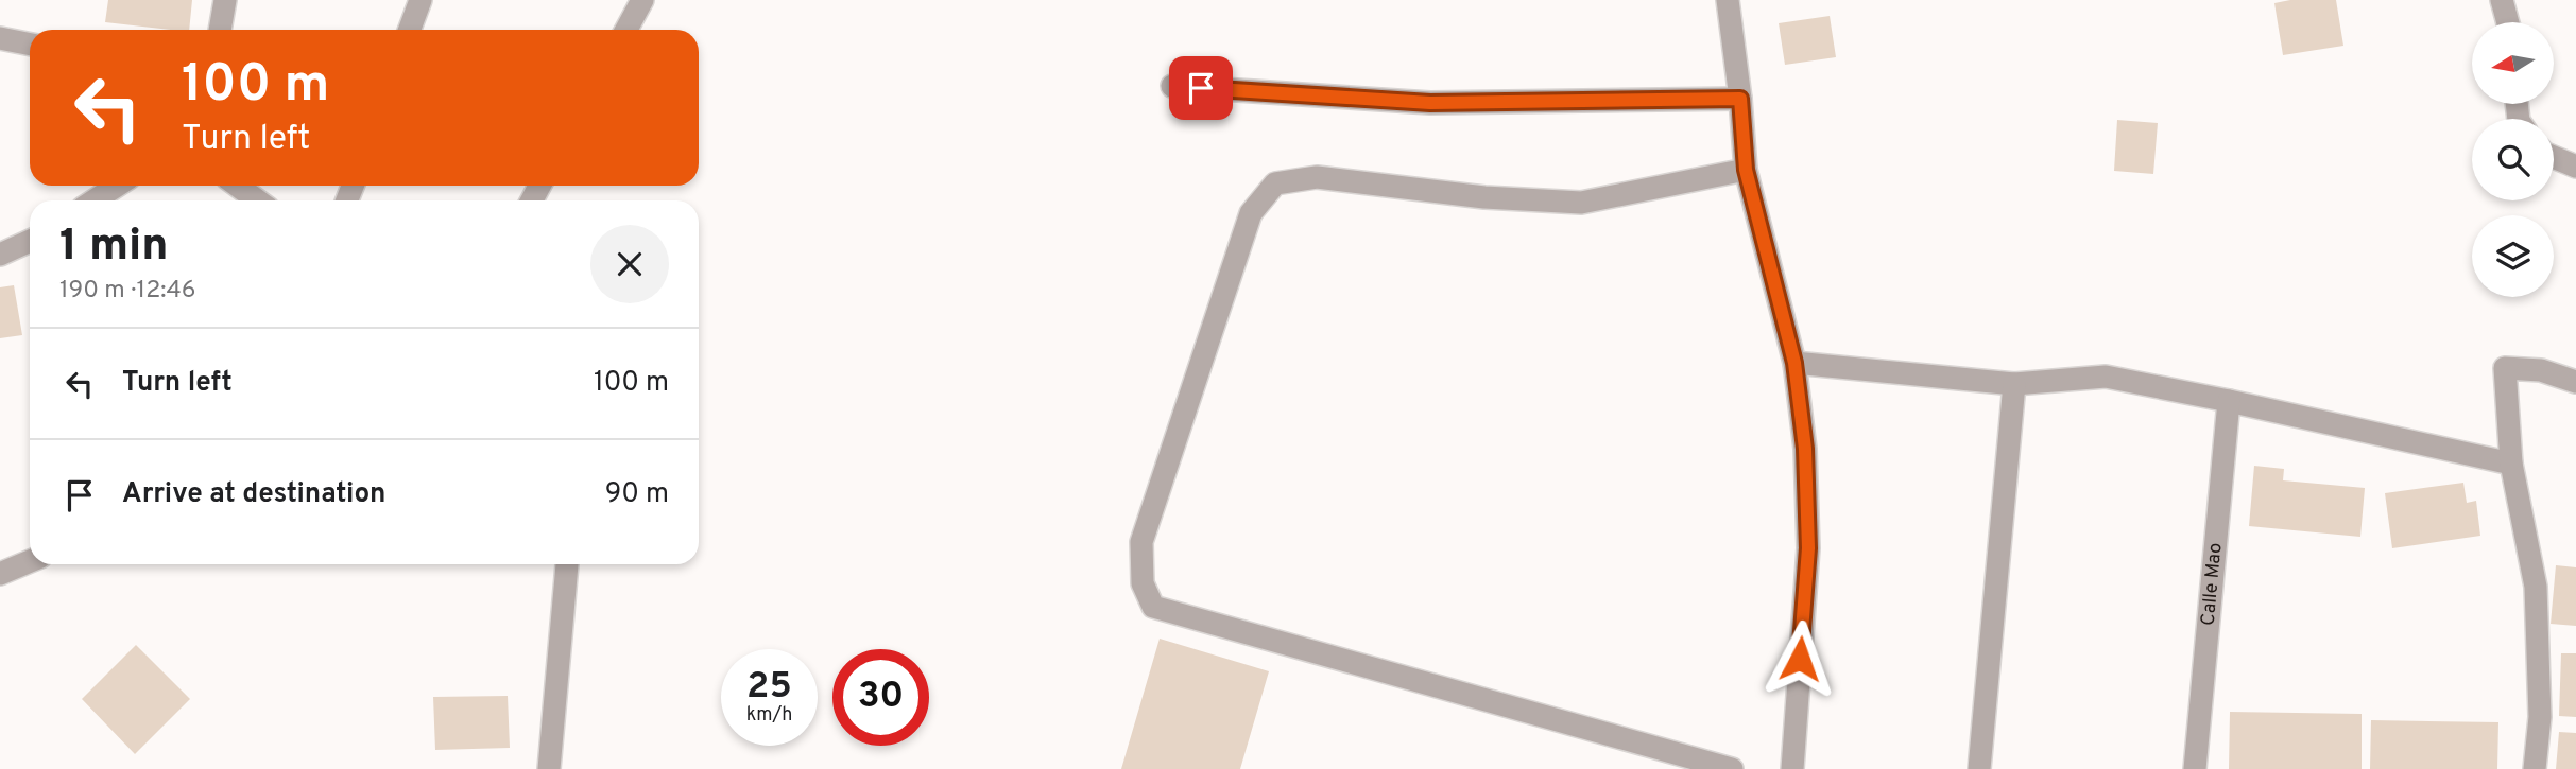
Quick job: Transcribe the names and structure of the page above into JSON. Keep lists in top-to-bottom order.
{
  "streets": {
    "street": ["Calle Mao"]
  },
  "north": "left",
  "page": {
    "turn": ["100 m", "Turn left"],
    "heading": ["1 min", "190 m · 12:46"],
    "list": [
      {
        "name": "Turn left",
        "value": "100 m"
      },
      {
        "name": "Arrive at destination",
        "value": "90 m"
      }
    ],
    "speed": "25 km/h",
    "limit": "30"
  }
}
